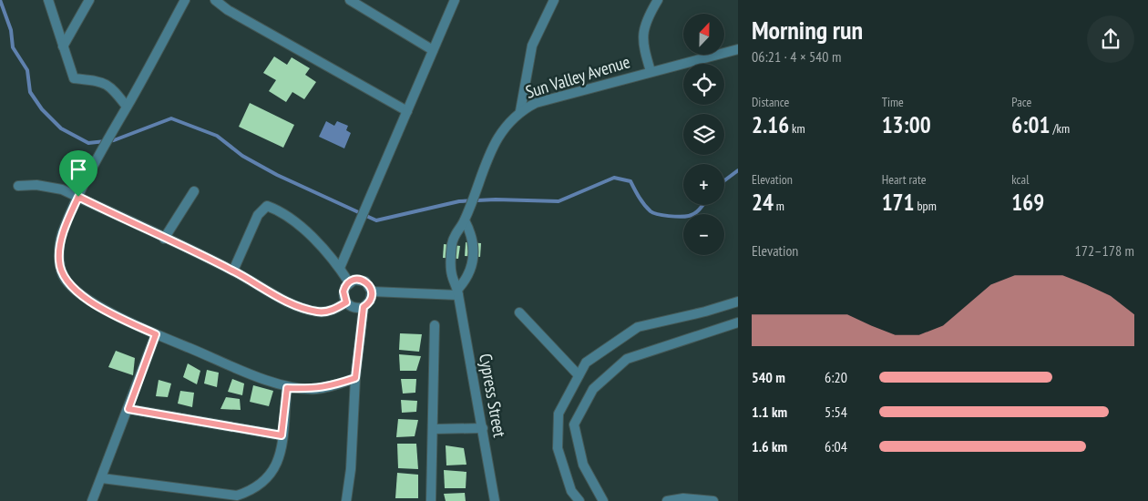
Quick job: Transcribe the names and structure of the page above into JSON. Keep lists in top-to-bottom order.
{
  "streets": {
    "street": ["Sun Valley Avenue", "Cypress Street"]
  },
  "crossings": [
    ["Sun Valley Avenue", "Cypress Street"]
  ],
  "north": "top",
  "page": {
    "heading": ["Morning run", "06:21 · 4 × 540 m"],
    "map_buttons": ["+", "−"],
    "stats": [
      ["Distance", "2.16 km"],
      ["Time", "13:00"],
      ["Pace", "6:01 /km"],
      ["Elevation", "24 m"],
      ["Heart rate", "171 bpm"],
      ["kcal", "169"]
    ],
    "chart": ["Elevation", "172–178 m"],
    "list": [
      {
        "name": "540 m",
        "note": "6:20"
      },
      {
        "name": "1.1 km",
        "note": "5:54"
      },
      {
        "name": "1.6 km",
        "note": "6:04"
      }
    ]
  }
}
